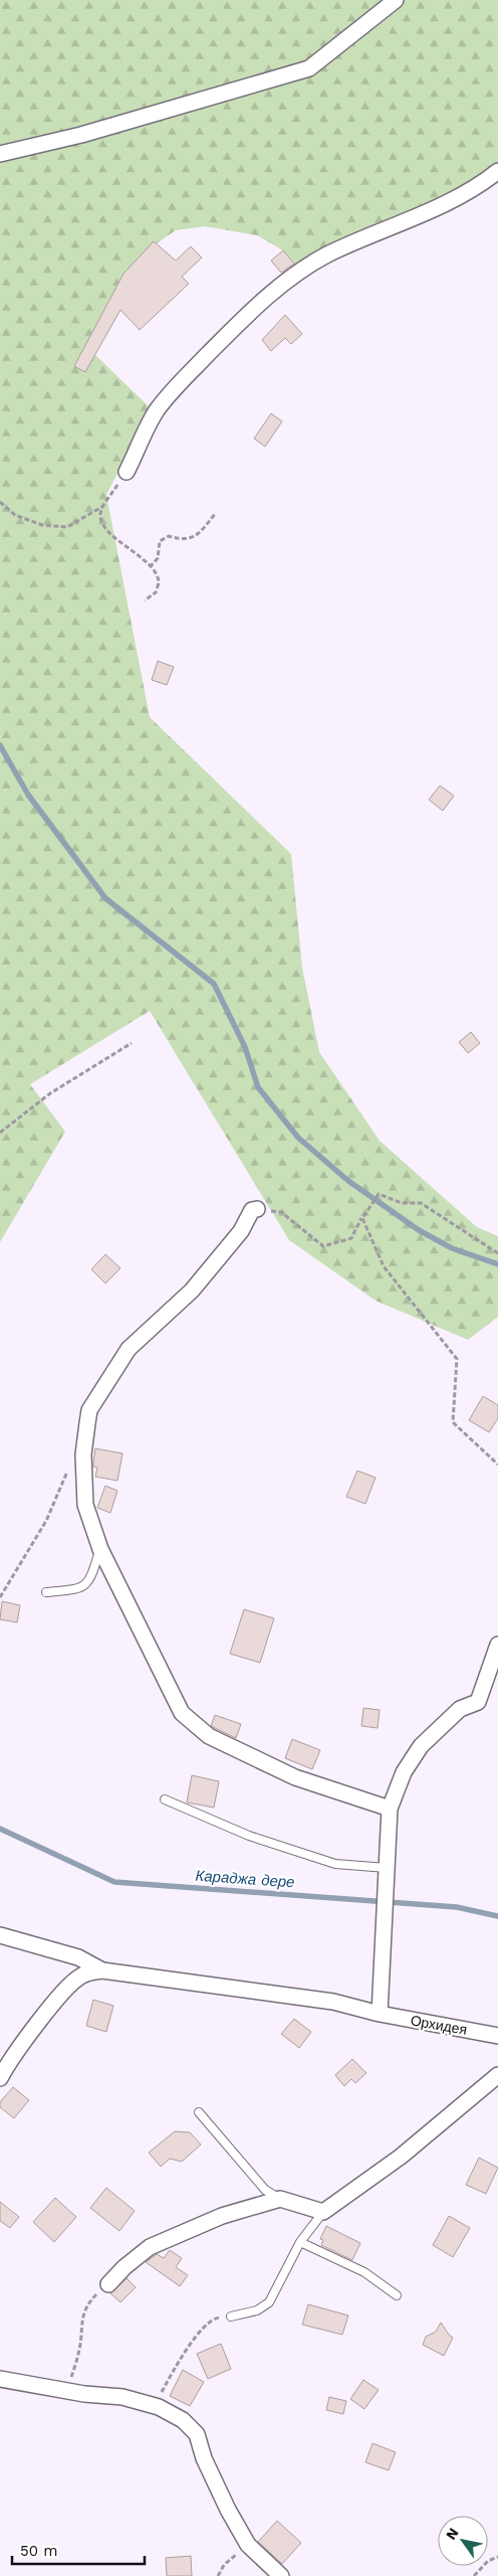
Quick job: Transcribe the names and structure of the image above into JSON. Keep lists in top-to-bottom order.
{
  "streets": {
    "street": ["Орхидея"]
  },
  "water": ["Караджа дере"],
  "scale_bar": "50 m",
  "north": "top left"
}
